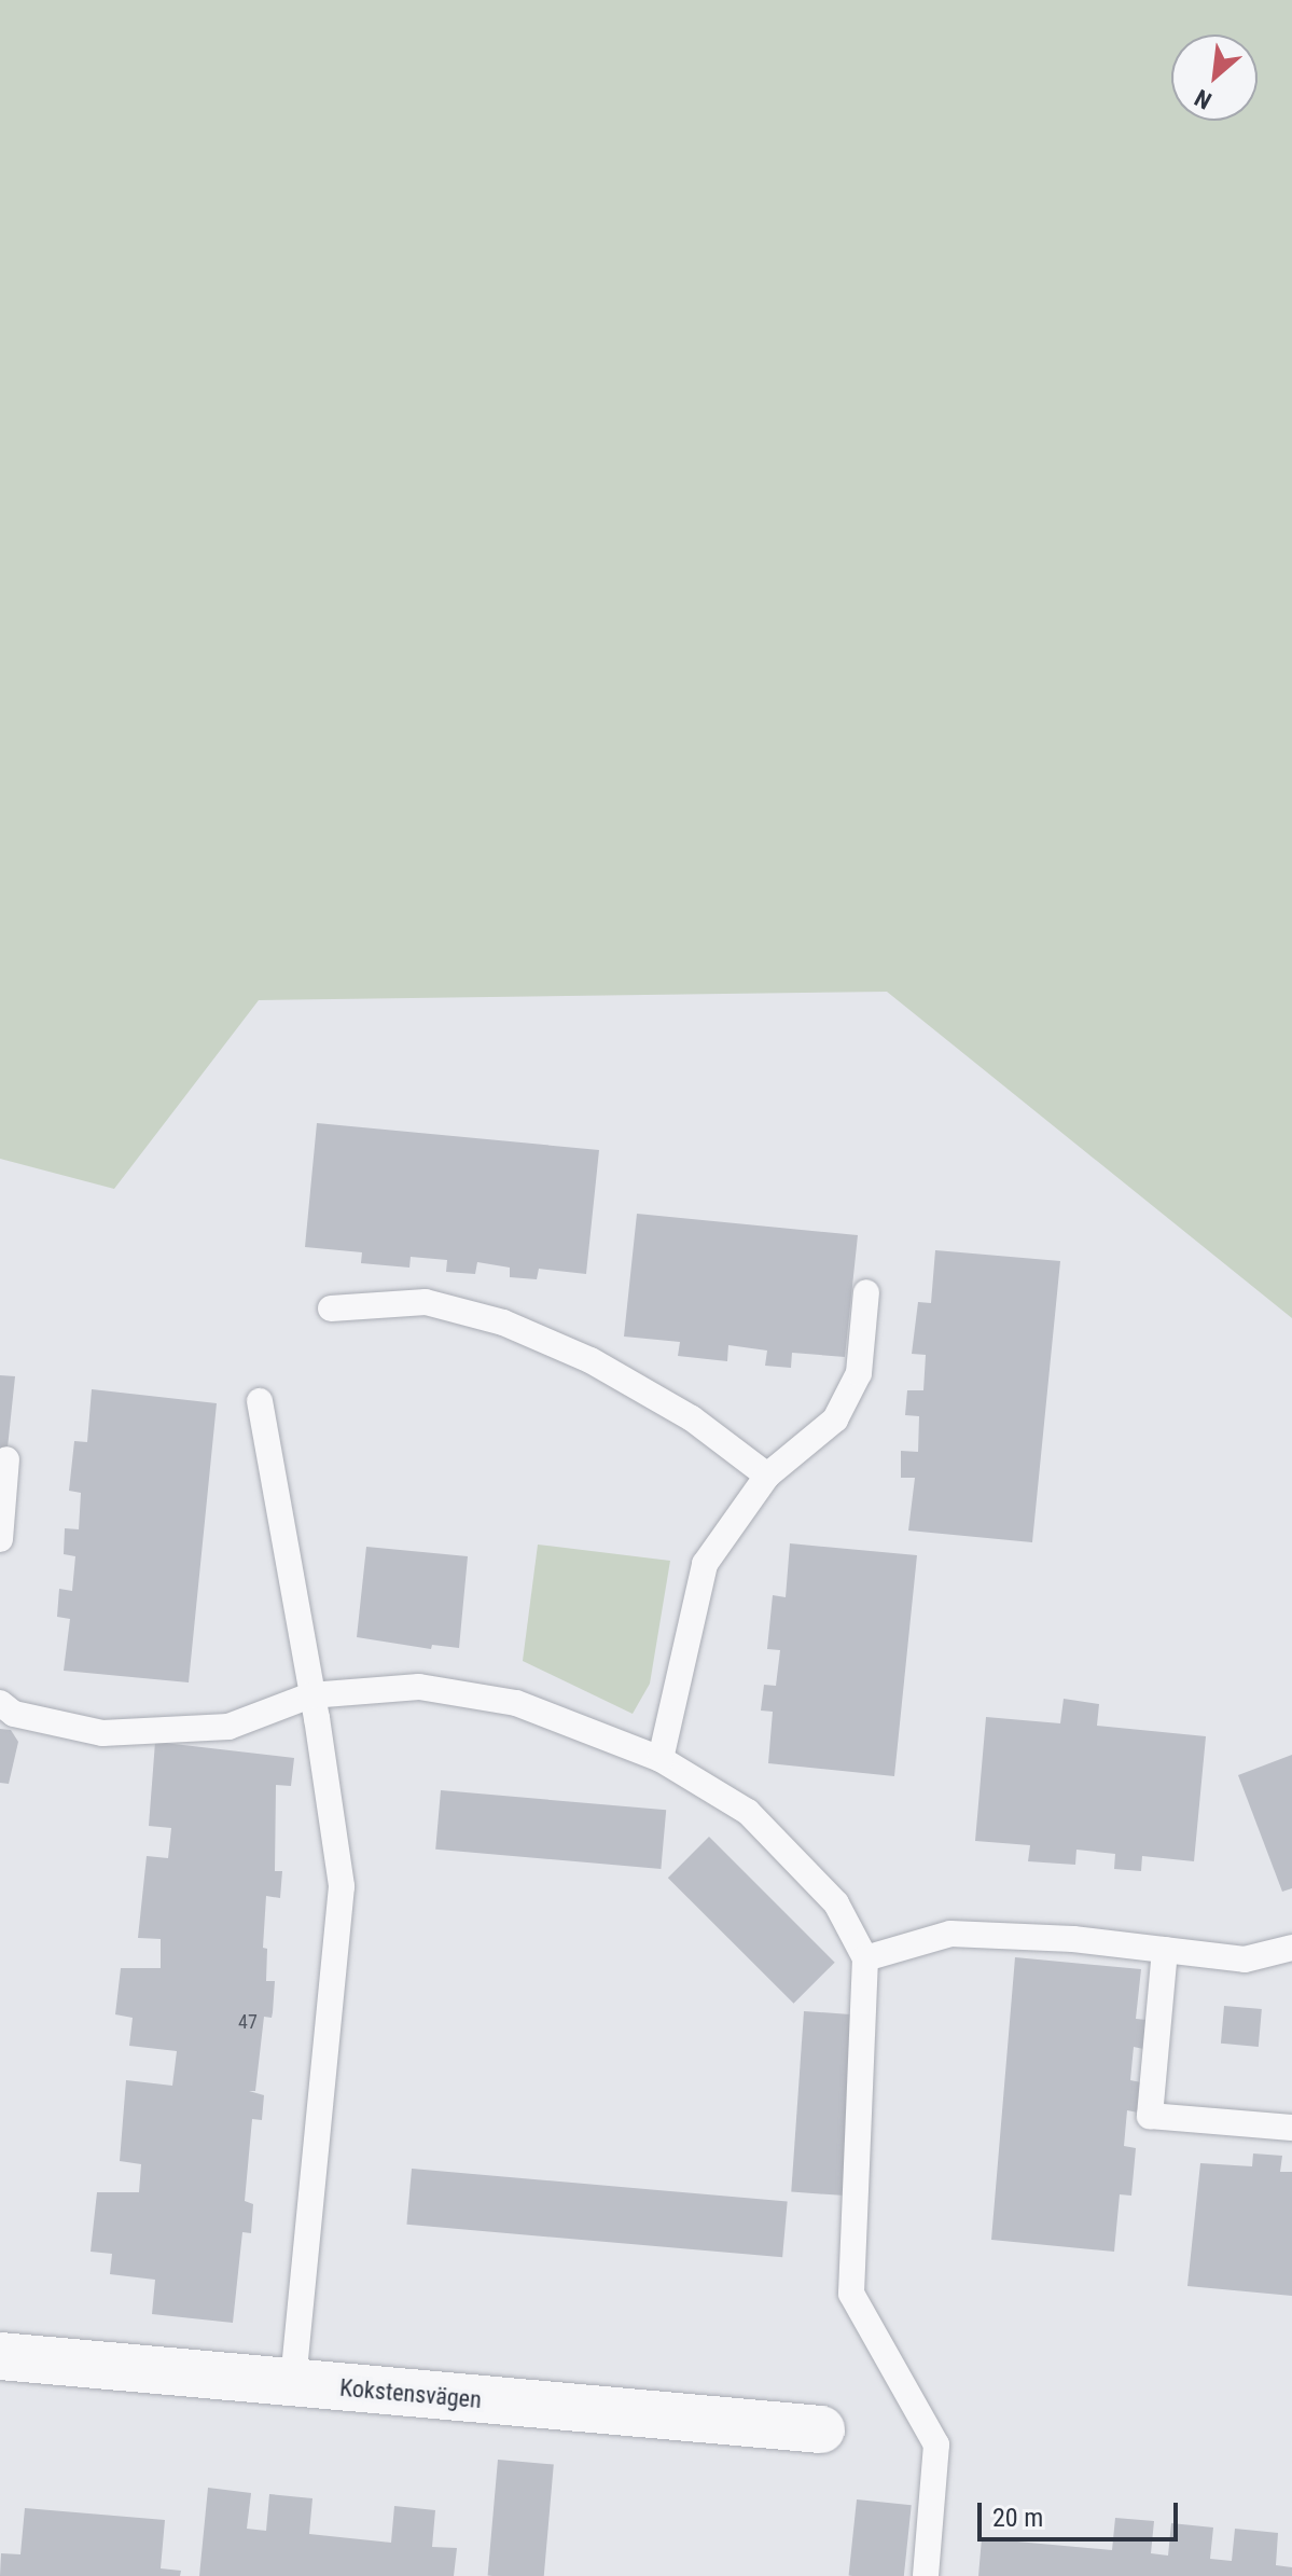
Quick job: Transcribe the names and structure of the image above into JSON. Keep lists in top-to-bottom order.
{
  "streets": {
    "street": ["Kokstensvägen"]
  },
  "house_numbers": ["47"],
  "scale_bar": "20 m",
  "north": "bottom left"
}
